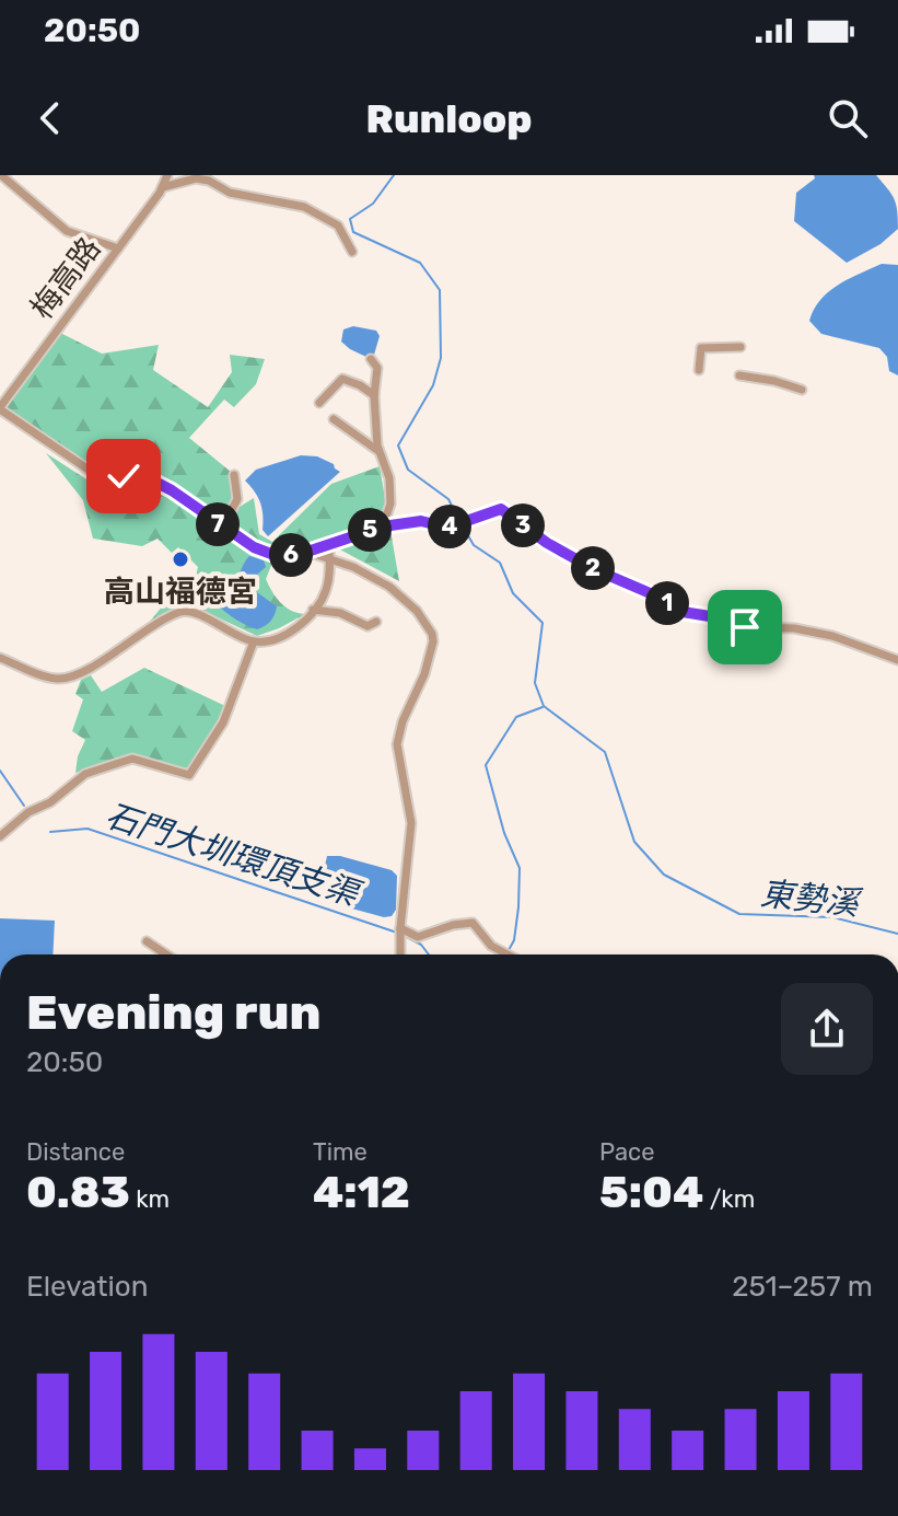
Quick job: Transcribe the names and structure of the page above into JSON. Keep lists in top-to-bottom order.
{
  "streets": {
    "street": ["梅高路"]
  },
  "water": ["石門大圳環頂支渠", "東勢溪"],
  "places": ["高山福德宮"],
  "page": {
    "status": "20:50",
    "header": "Runloop",
    "pins": [
      "7",
      "3",
      "4",
      "5",
      "6",
      "2",
      "1"
    ],
    "heading": ["Evening run", "20:50"],
    "stats": [
      ["Distance", "0.83 km"],
      ["Time", "4:12"],
      ["Pace", "5:04 /km"]
    ],
    "chart": ["Elevation", "251–257 m"]
  }
}
